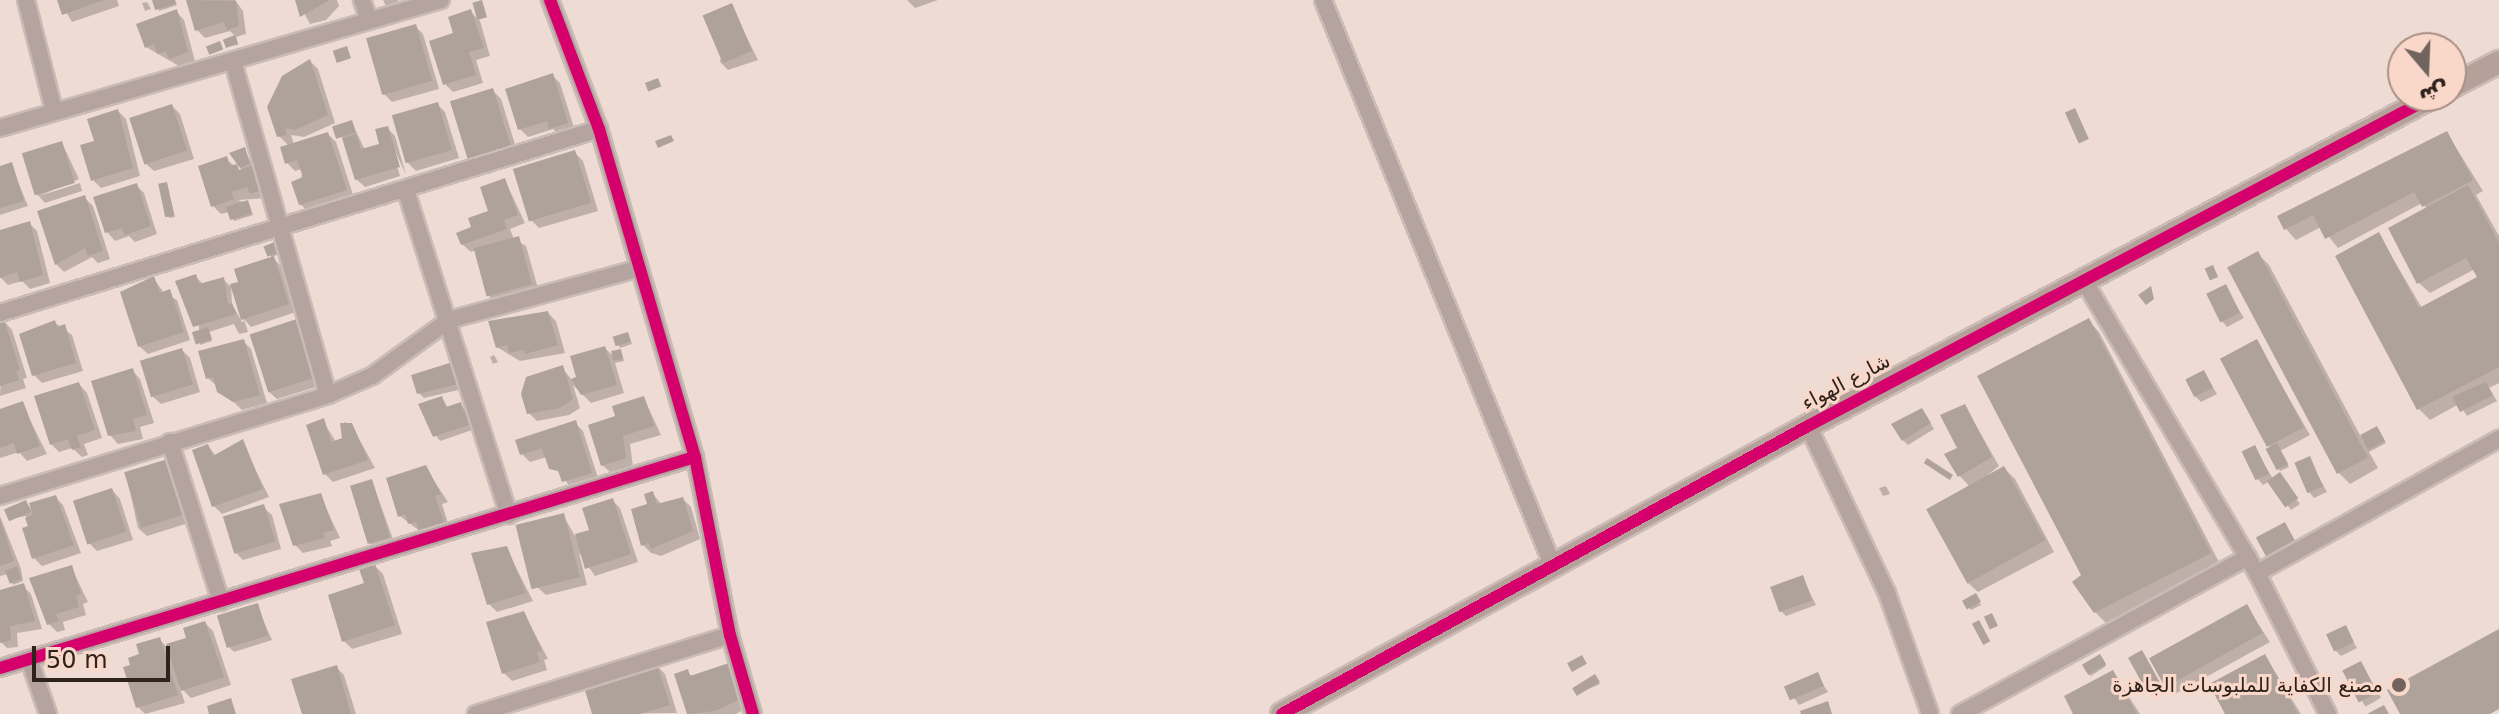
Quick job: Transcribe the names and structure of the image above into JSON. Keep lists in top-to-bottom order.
{
  "streets": {
    "street": ["شارع الهواء"]
  },
  "places": ["مصنع الكفاية للملبوسات الجاهزة"],
  "scale_bar": "50 m",
  "north": "bottom"
}
